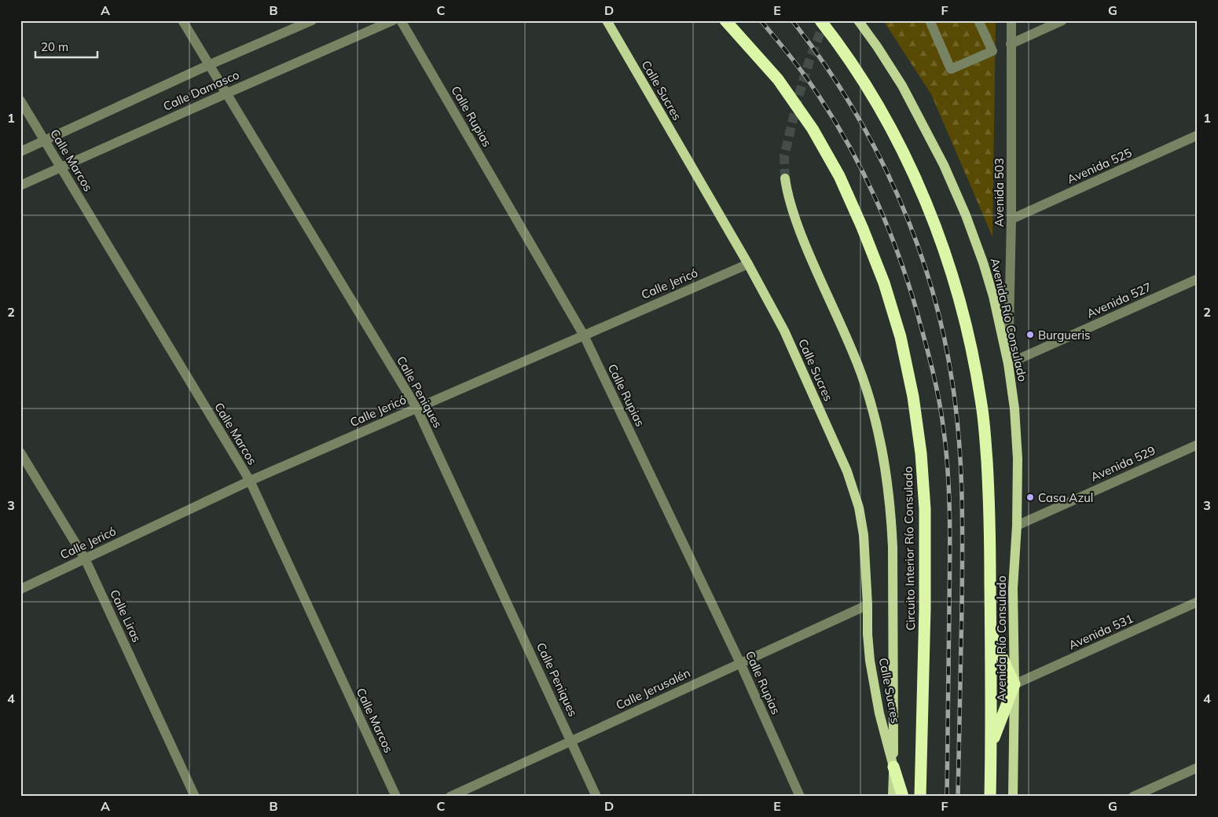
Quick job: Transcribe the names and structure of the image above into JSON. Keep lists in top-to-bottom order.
{
  "streets": {
    "highway": ["Circuito Interior Río Consulado"],
    "main road": ["Calle Sucres", "Avenida Río Consulado"],
    "street": [
      "Calle Damasco",
      "Calle Rupias",
      "Calle Marcos",
      "Avenida 525",
      "Avenida 503",
      "Calle Jericó",
      "Avenida 527",
      "Calle Peniques",
      "Avenida 529",
      "Calle Liras",
      "Avenida 531",
      "Calle Jerusalén"
    ]
  },
  "crossings": [
    ["Calle Damasco", "Calle Marcos"],
    ["Calle Damasco", "Calle Peniques"],
    ["Calle Sucres", "Calle Jericó"],
    ["Calle Sucres", "Calle Jerusalén"],
    ["Calle Rupias", "Calle Jericó"],
    ["Calle Rupias", "Calle Jerusalén"],
    ["Calle Marcos", "Calle Jericó"],
    ["Avenida 525", "Avenida 503"],
    ["Avenida 503", "Avenida 527"],
    ["Avenida 503", "Avenida Río Consulado"],
    ["Calle Jericó", "Calle Peniques"],
    ["Calle Jericó", "Calle Liras"],
    ["Avenida 527", "Avenida Río Consulado"],
    ["Avenida Río Consulado", "Avenida 529"],
    ["Avenida Río Consulado", "Avenida 531"],
    ["Calle Peniques", "Calle Jerusalén"]
  ],
  "places": ["Burgueris", "Casa Azul"],
  "scale_bar": "20 m",
  "grid": {
    "columns": [
      "A",
      "B",
      "C",
      "D",
      "E",
      "F",
      "G"
    ],
    "rows": [
      "1",
      "2",
      "3",
      "4"
    ]
  }
}
